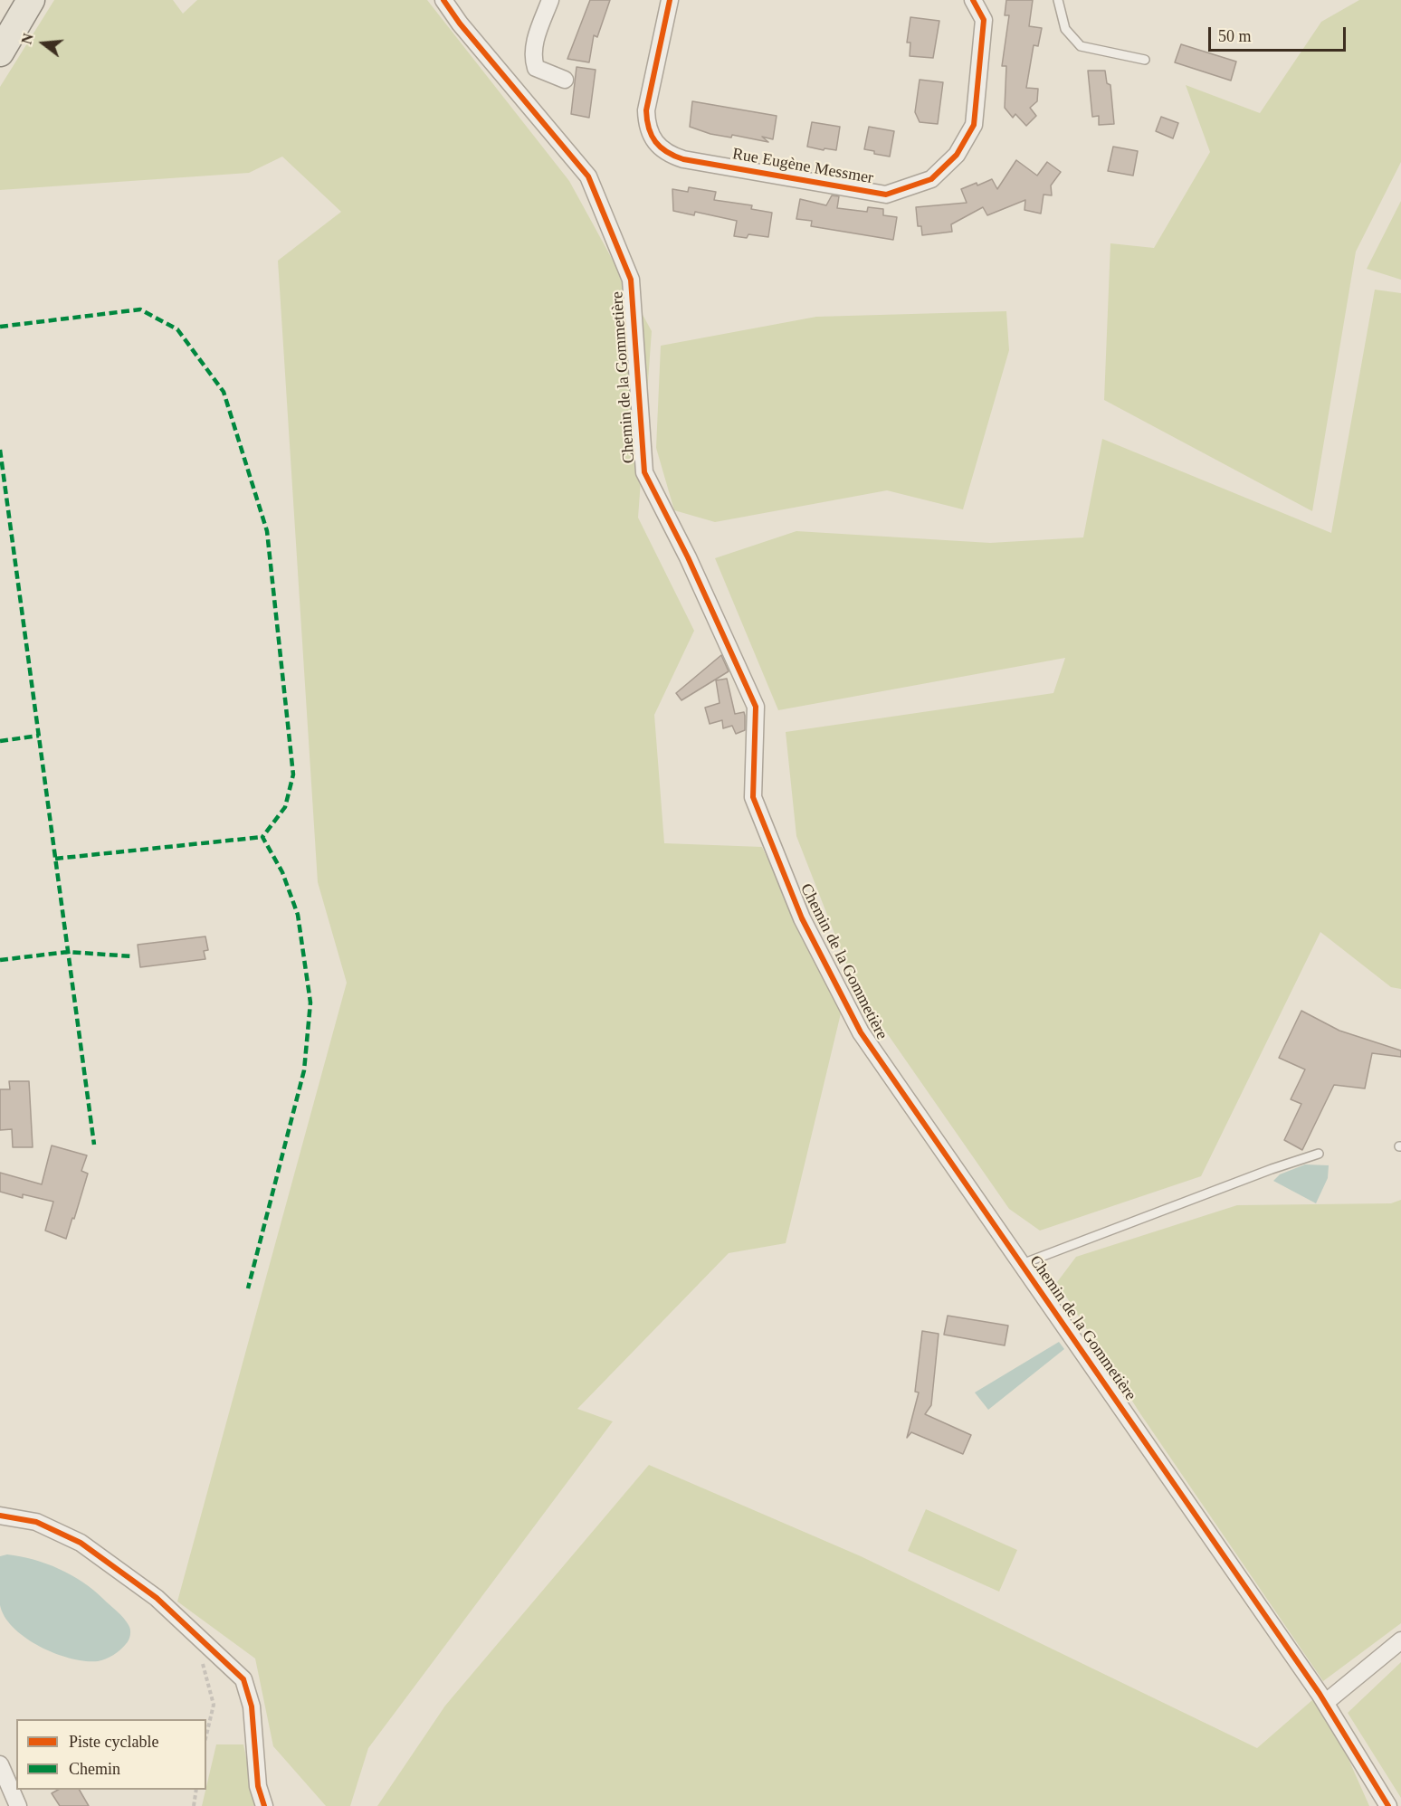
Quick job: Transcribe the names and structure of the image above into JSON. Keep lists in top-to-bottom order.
{
  "streets": {
    "street": ["Rue Eugène Messmer", "Chemin de la Gommetière"]
  },
  "legend": ["Piste cyclable", "Chemin"],
  "scale_bar": "50 m",
  "north": "left"
}
